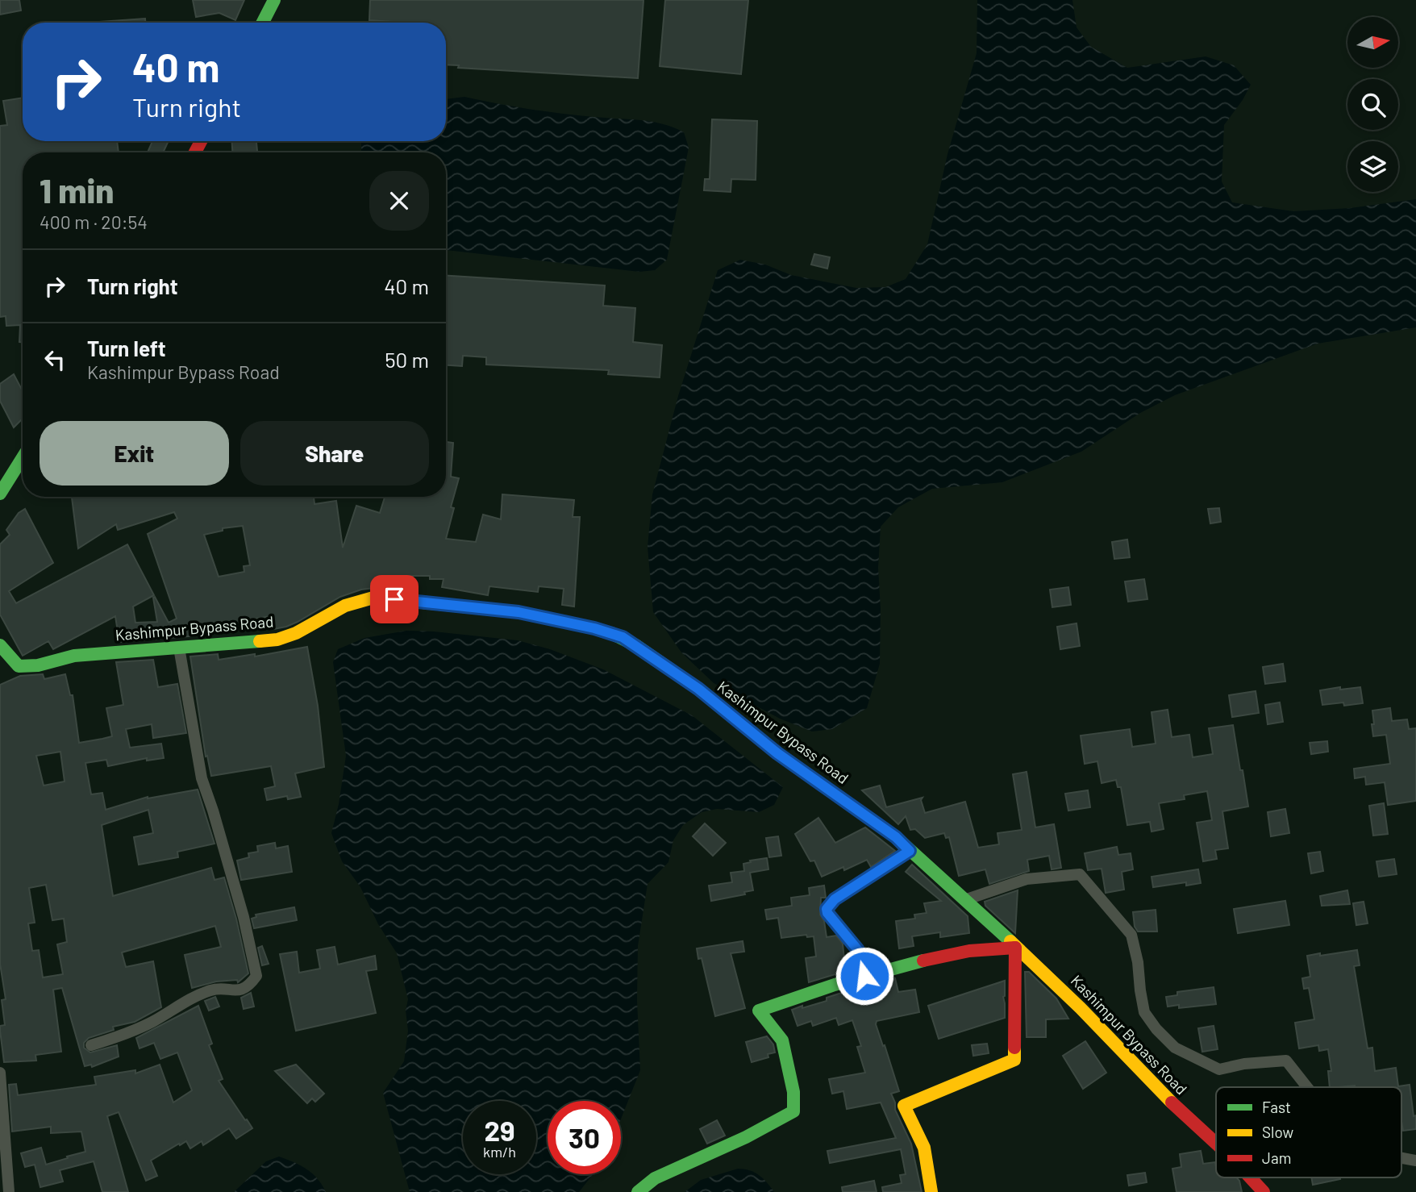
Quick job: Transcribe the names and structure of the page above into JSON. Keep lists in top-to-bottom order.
{
  "streets": {
    "main road": ["Kashimpur Bypass Road"]
  },
  "legend": ["Fast", "Slow", "Jam"],
  "north": "right",
  "page": {
    "turn": ["40 m", "Turn right"],
    "heading": ["1 min", "400 m · 20:54"],
    "list": [
      {
        "name": "Turn right",
        "value": "40 m"
      },
      {
        "name": "Turn left",
        "note": "Kashimpur Bypass Road",
        "value": "50 m"
      }
    ],
    "buttons": ["Exit", "Share"],
    "speed": "29 km/h",
    "limit": "30"
  }
}
